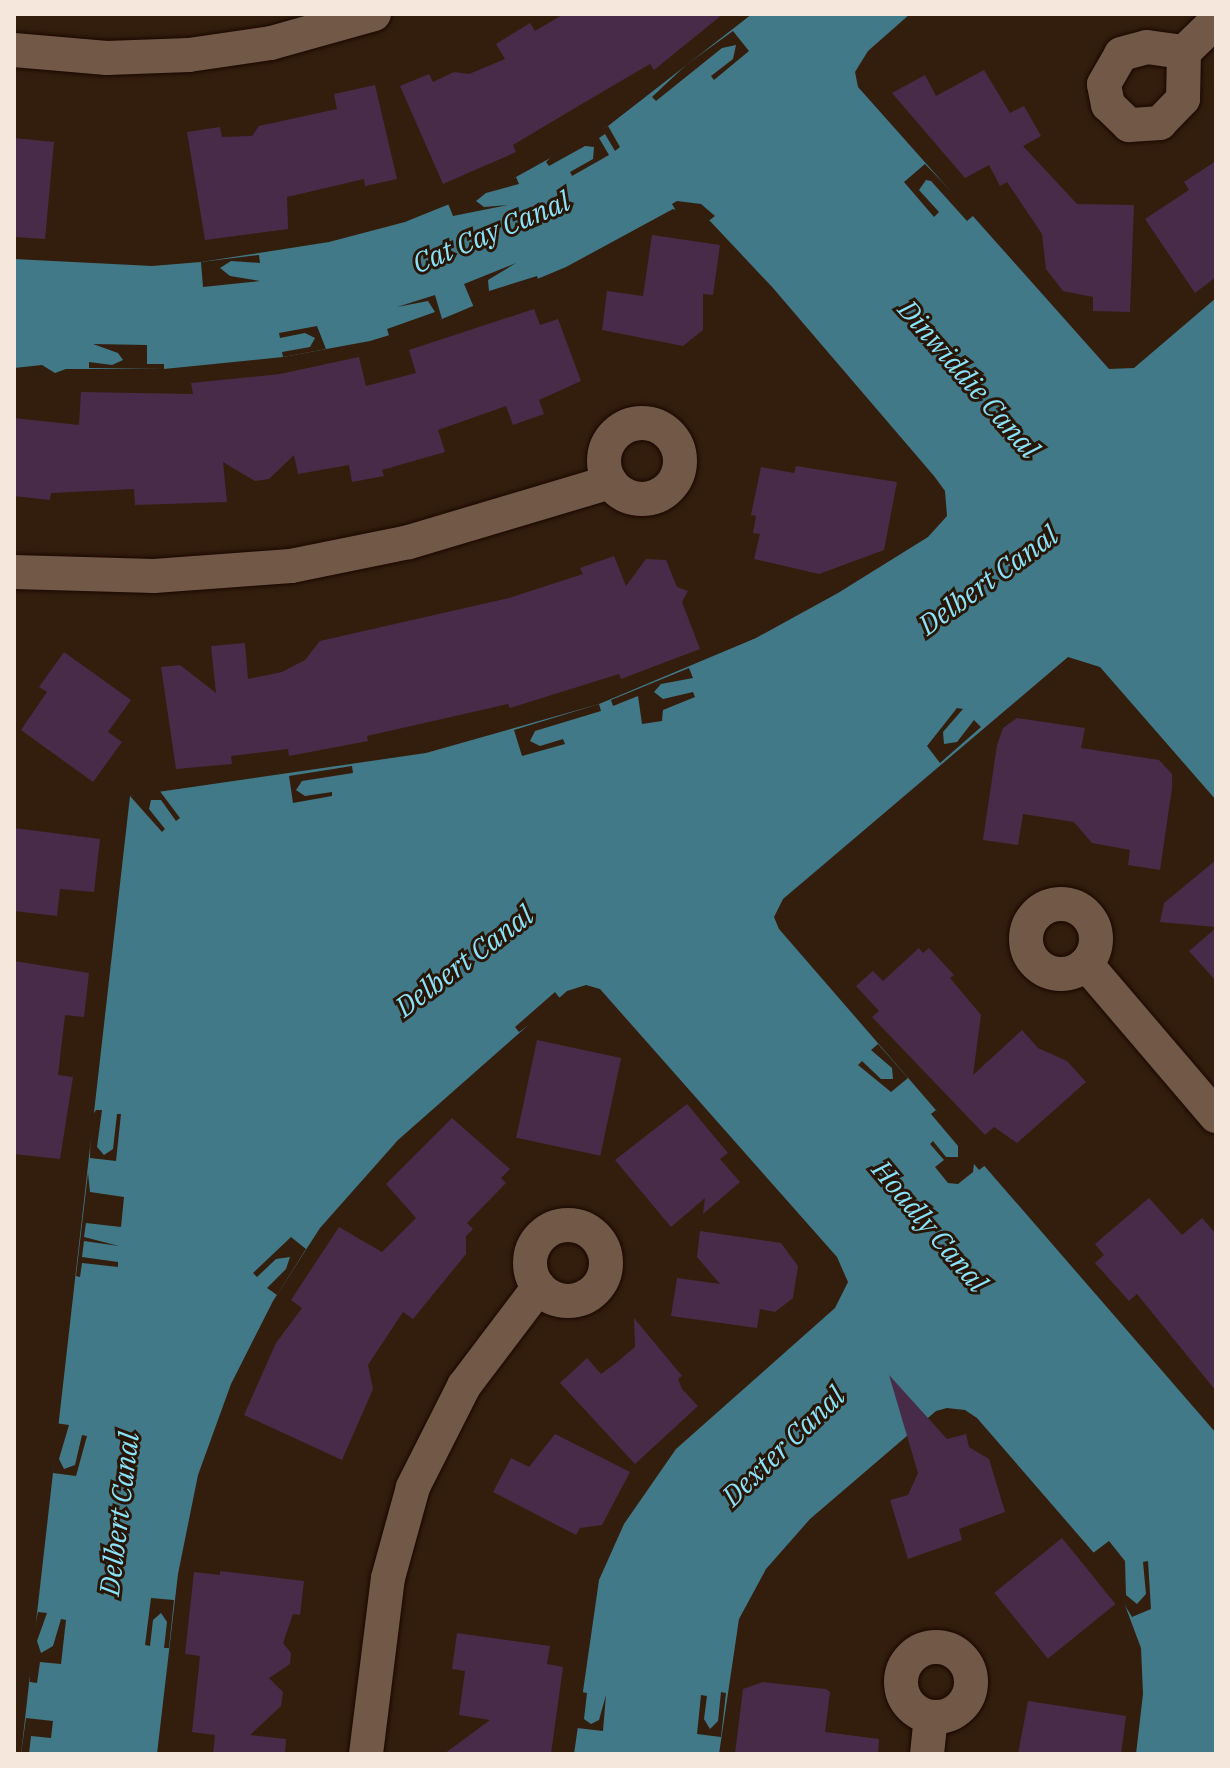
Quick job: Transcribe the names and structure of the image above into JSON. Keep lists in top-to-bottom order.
{
  "water": [
    "Cat Cay Canal",
    "Dinwiddie Canal",
    "Delbert Canal",
    "Hoadly Canal",
    "Dexter Canal"
  ]
}
